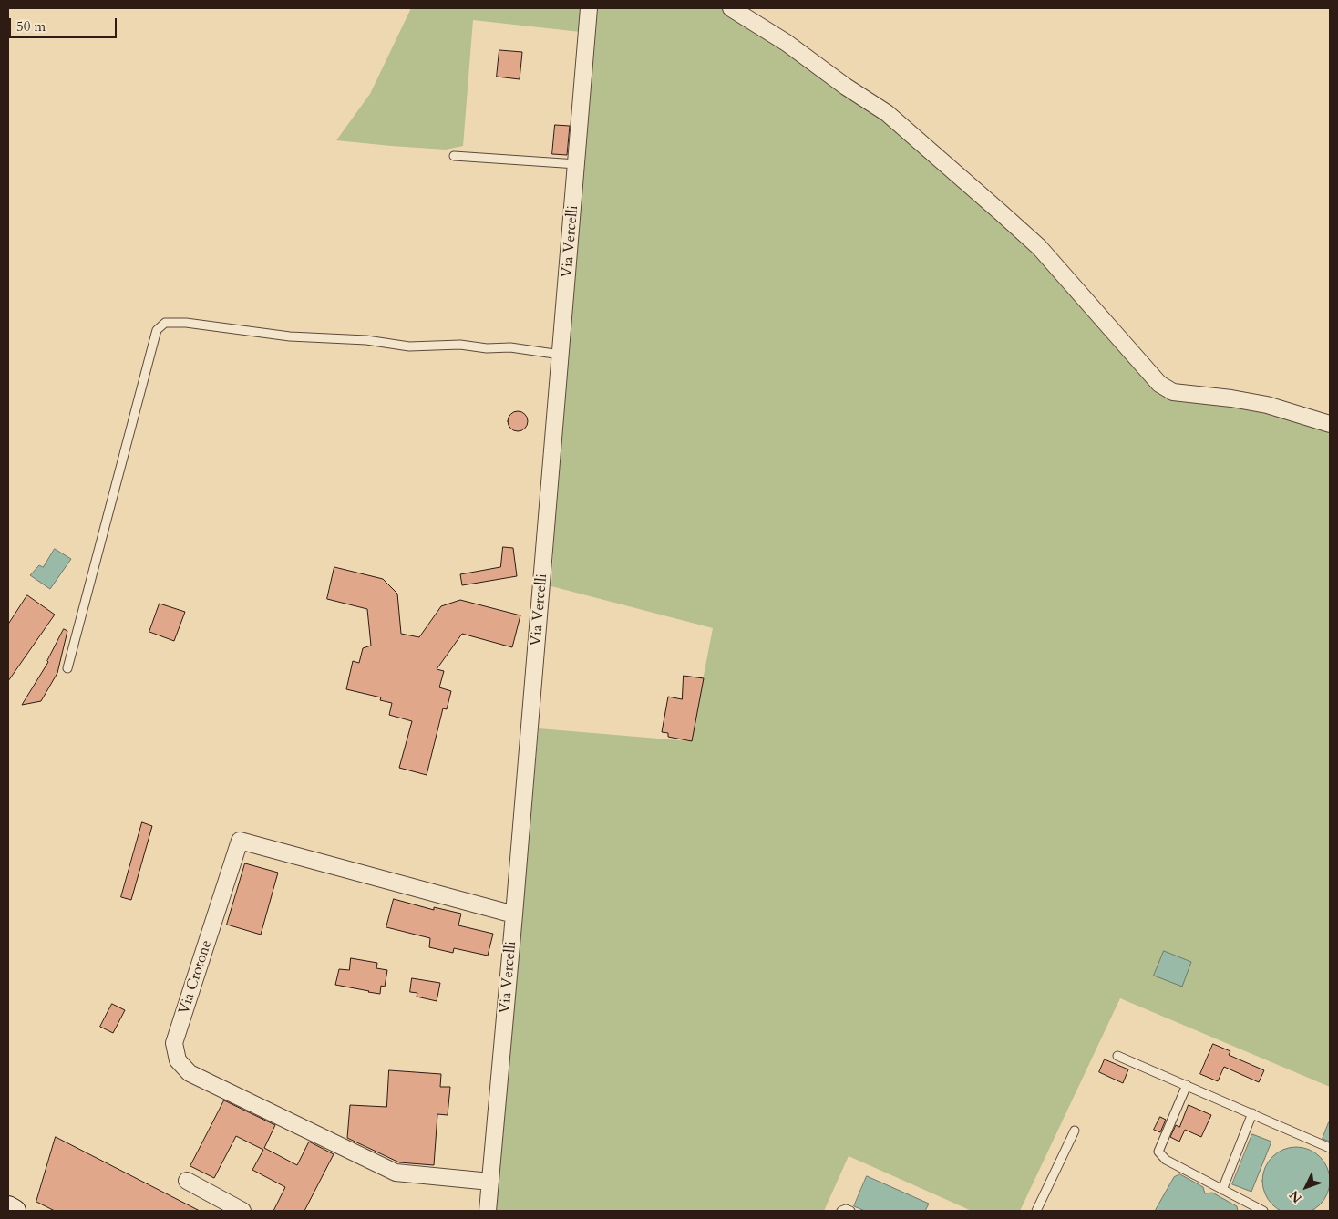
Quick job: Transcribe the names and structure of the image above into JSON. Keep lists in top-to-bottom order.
{
  "streets": {
    "street": ["Via Vercelli", "Via Crotone"]
  },
  "crossings": [
    ["Via Vercelli", "Via Crotone"]
  ],
  "scale_bar": "50 m",
  "north": "bottom left"
}
